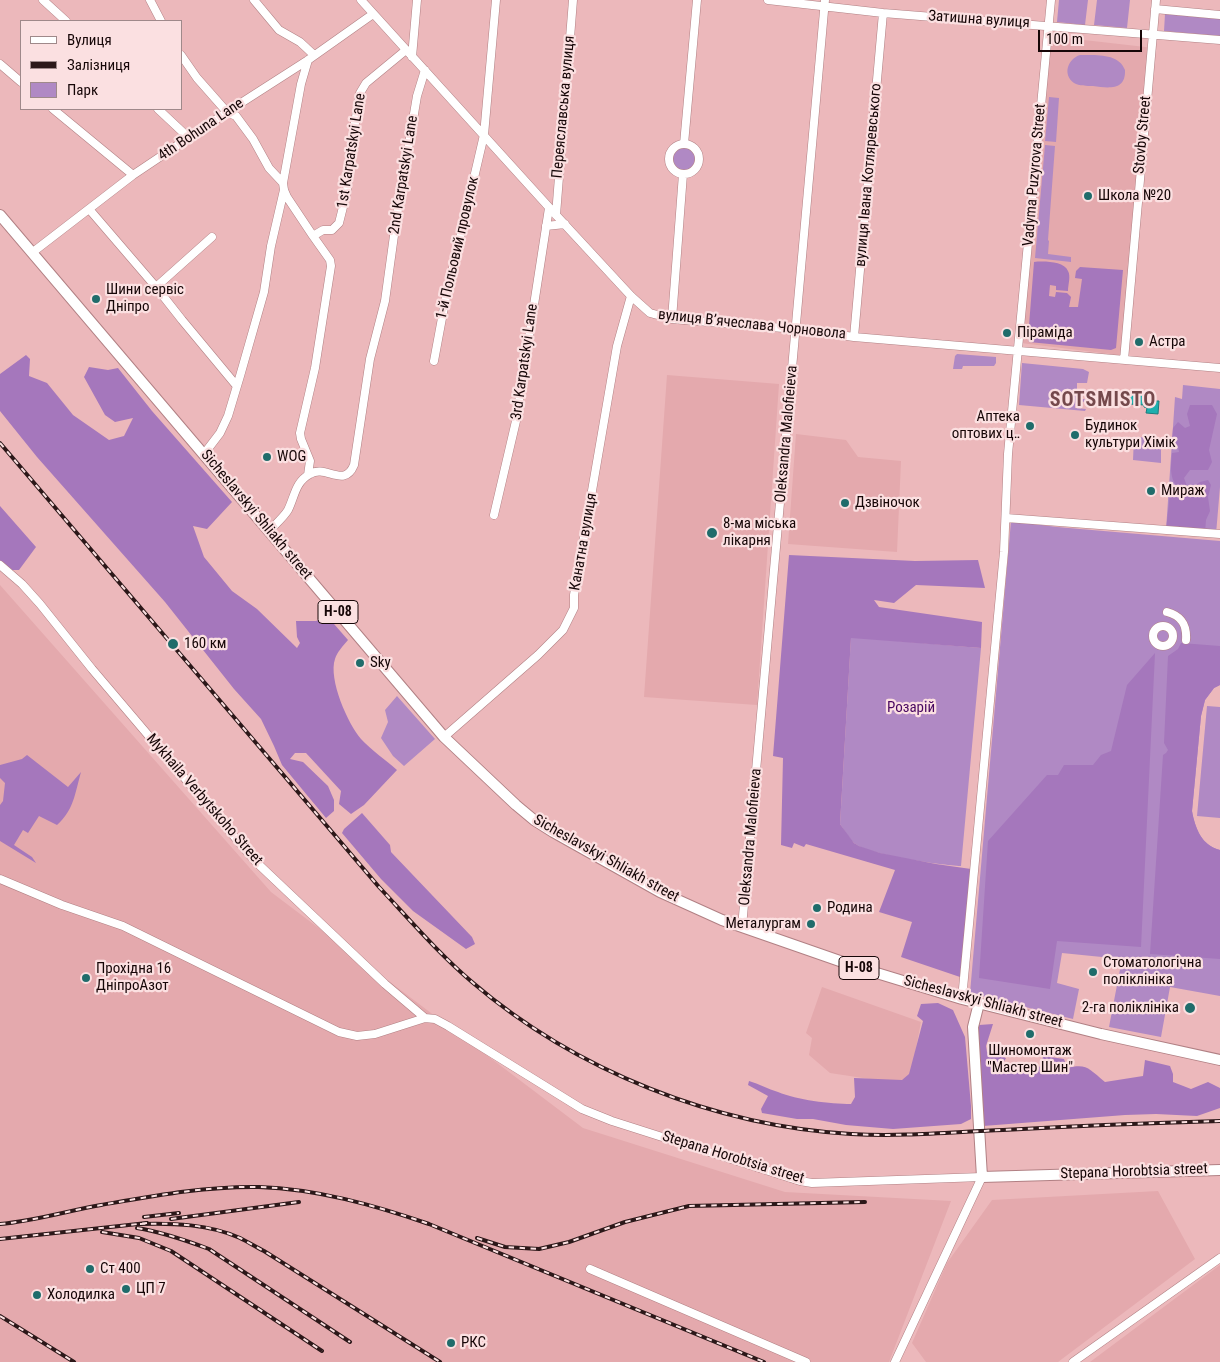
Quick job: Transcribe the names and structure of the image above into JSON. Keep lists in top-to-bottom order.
{
  "streets": {
    "main road": ["Sicheslavskyi Shliakh street", "Н-08", "Stepana Horobtsia street"],
    "street": [
      "Затишна вулиця",
      "Переяславська вулиця",
      "4th Bohuna Lane",
      "Stovby Street",
      "1st Karpatskyi Lane",
      "2nd Karpatskyi Lane",
      "вулиця Івана Котляревського",
      "Vadyma Puzyrova Street",
      "1-й Польовий провулок",
      "вулиця Вʼячеслава Чорновола",
      "3rd Karpatskyi Lane",
      "Oleksandra Malofieieva",
      "Канатна вулиця",
      "Mykhaila Verbytskoho Street"
    ]
  },
  "crossings": [
    ["Затишна вулиця", "Stovby Street"],
    ["Затишна вулиця", "вулиця Івана Котляревського"],
    ["Затишна вулиця", "Vadyma Puzyrova Street"],
    ["Затишна вулиця", "Oleksandra Malofieieva"],
    ["Переяславська вулиця", "вулиця Вʼячеслава Чорновола"],
    ["4th Bohuna Lane", "вулиця Вʼячеслава Чорновола"],
    ["4th Bohuna Lane", "Sicheslavskyi Shliakh street"],
    ["Stovby Street", "вулиця Вʼячеслава Чорновола"],
    ["1st Karpatskyi Lane", "вулиця Вʼячеслава Чорновола"],
    ["2nd Karpatskyi Lane", "вулиця Вʼячеслава Чорновола"],
    ["вулиця Івана Котляревського", "вулиця Вʼячеслава Чорновола"],
    ["Vadyma Puzyrova Street", "вулиця Вʼячеслава Чорновола"],
    ["Vadyma Puzyrova Street", "Sicheslavskyi Shliakh street"],
    ["1-й Польовий провулок", "вулиця Вʼячеслава Чорновола"],
    ["вулиця Вʼячеслава Чорновола", "3rd Karpatskyi Lane"],
    ["вулиця Вʼячеслава Чорновола", "Oleksandra Malofieieva"],
    ["вулиця Вʼячеслава Чорновола", "Канатна вулиця"],
    ["Oleksandra Malofieieva", "Sicheslavskyi Shliakh street"],
    ["Sicheslavskyi Shliakh street", "Канатна вулиця"],
    ["Mykhaila Verbytskoho Street", "Stepana Horobtsia street"]
  ],
  "districts": ["SOTSMISTO"],
  "parks": ["Розарій"],
  "places": [
    "Школа №20",
    "Шини сервіс Дніпро",
    "Піраміда",
    "Астра",
    "Аптека оптових ц‥",
    "Будинок культури Хімік",
    "WOG",
    "Мираж",
    "Дзвіночок",
    "8-ма міська лікарня",
    "160 км",
    "Sky",
    "Родина",
    "Металургам",
    "Стоматологічна поліклініка",
    "Прохідна 16 ДніпроАзот",
    "2-га поліклініка",
    "Шиномонтаж \"Мастер Шин\"",
    "Ст 400",
    "ЦП 7",
    "Холодилка",
    "РКС"
  ],
  "legend": ["Вулиця", "Залізниця", "Парк"],
  "scale_bar": "100 m"
}
